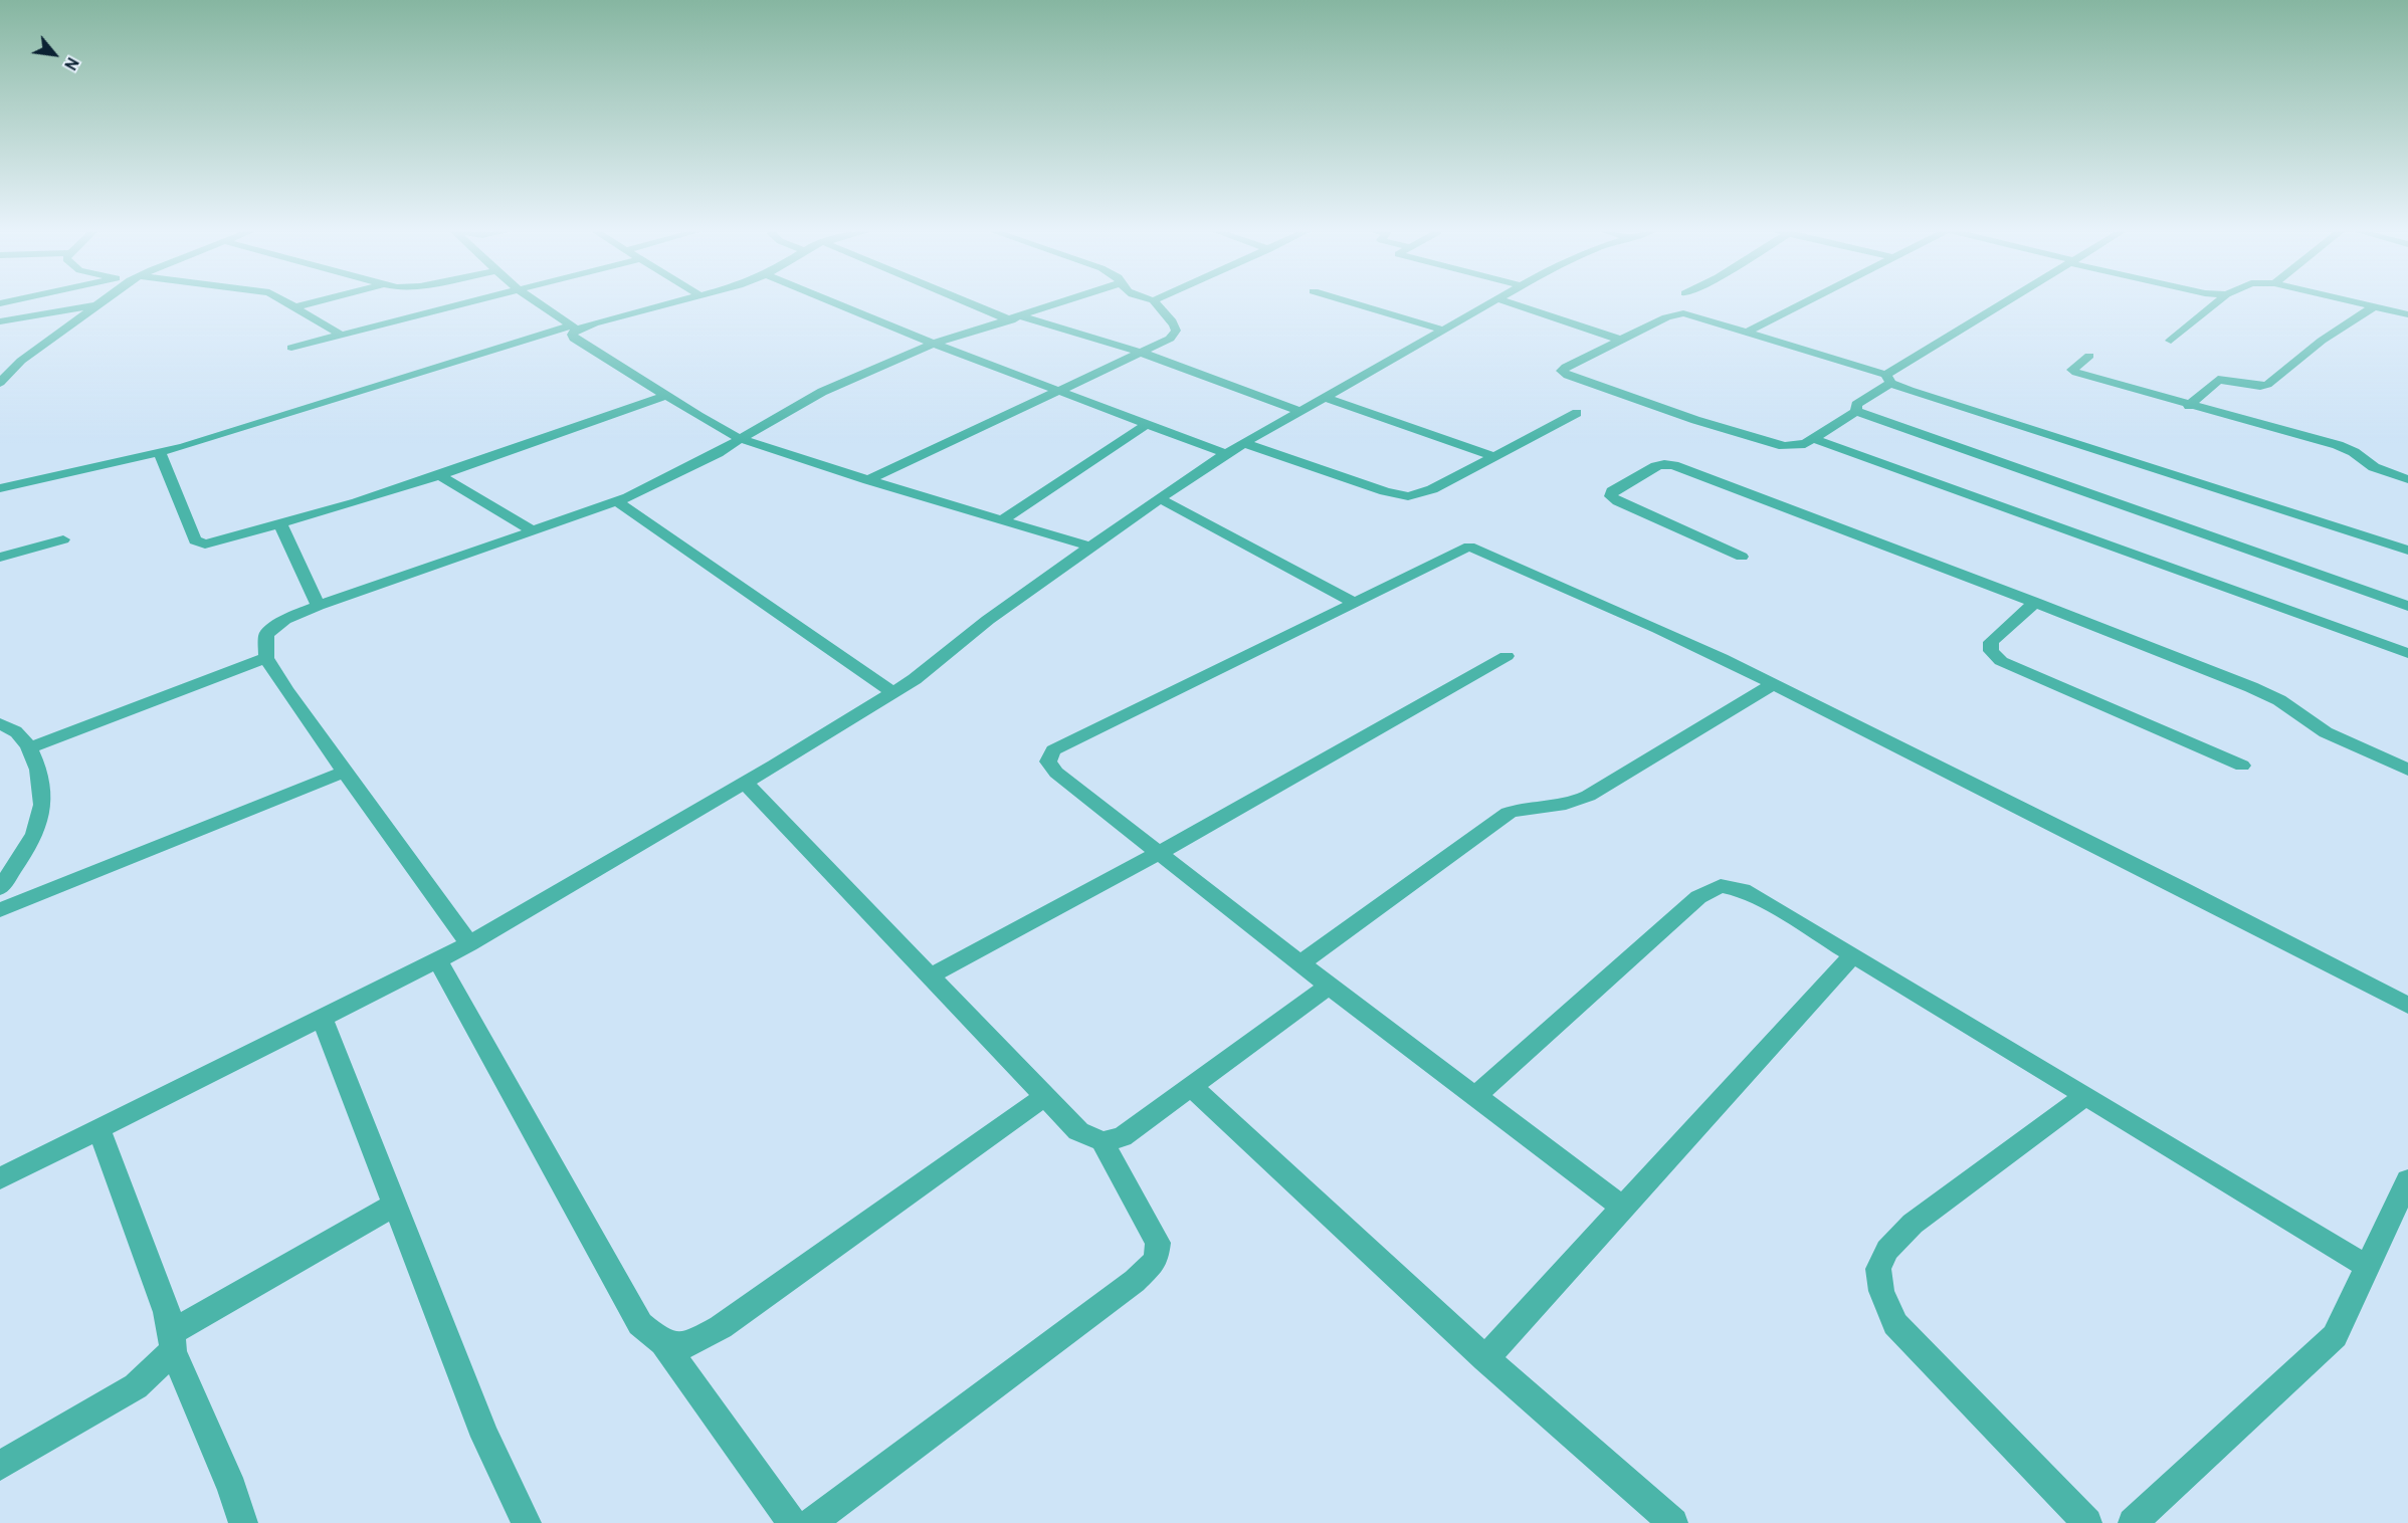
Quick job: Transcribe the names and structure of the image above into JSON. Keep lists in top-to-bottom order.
{
  "north": "bottom right"
}
